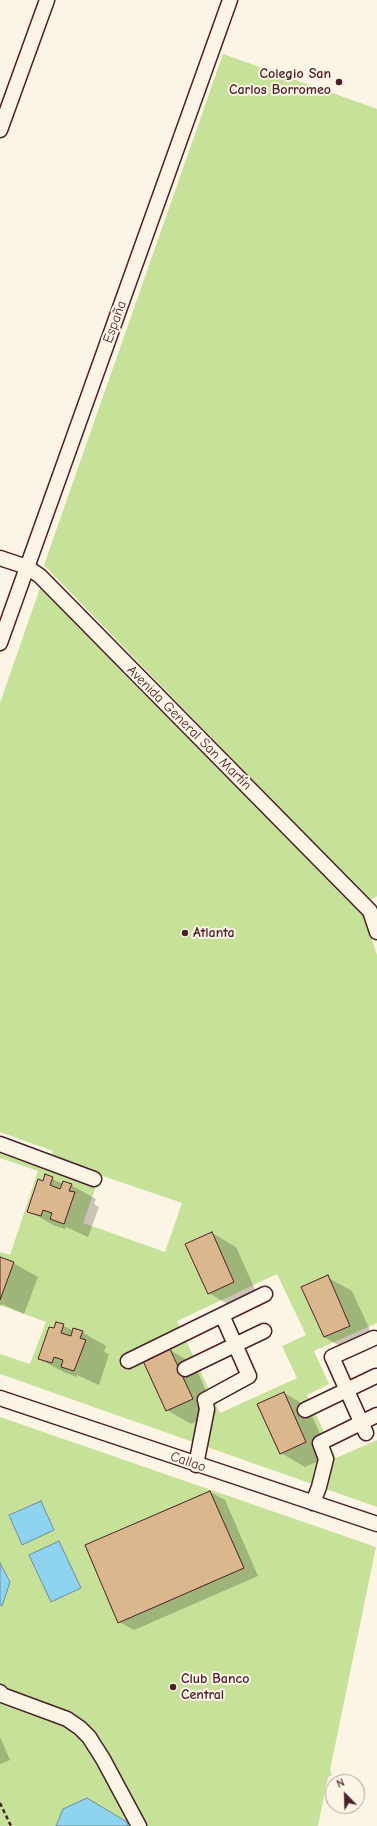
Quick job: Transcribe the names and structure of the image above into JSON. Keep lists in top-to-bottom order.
{
  "streets": {
    "street": ["España", "Avenida General San Martín", "Callao"]
  },
  "crossings": [
    ["España", "Avenida General San Martín"]
  ],
  "places": ["Colegio San Carlos Borromeo", "Atlanta", "Club Banco Central"],
  "north": "top left"
}
